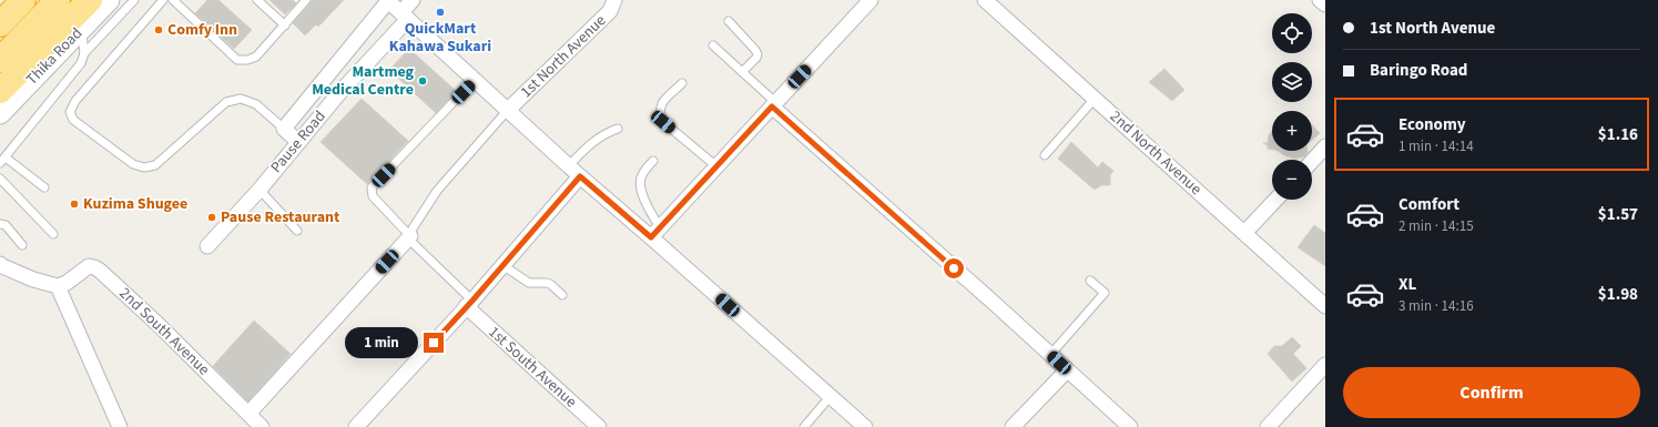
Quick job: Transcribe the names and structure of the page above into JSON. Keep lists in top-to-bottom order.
{
  "streets": {
    "main road": ["Thika Road"],
    "street": [
      "1st North Avenue",
      "Pause Road",
      "2nd North Avenue",
      "2nd South Avenue",
      "1st South Avenue"
    ]
  },
  "places": [
    "QuickMart Kahawa Sukari",
    "Comfy Inn",
    "Martmeg Medical Centre",
    "Kuzima Shugee",
    "Pause Restaurant"
  ],
  "page": {
    "banner": ["1st North Avenue", "Baringo Road"],
    "map_buttons": ["+", "−"],
    "list": [
      {
        "name": "Economy",
        "note": "1 min · 14:14",
        "value": "$1.16"
      },
      {
        "name": "Comfort",
        "note": "2 min · 14:15",
        "value": "$1.57"
      },
      {
        "name": "XL",
        "note": "3 min · 14:16",
        "value": "$1.98"
      }
    ],
    "bubble": "1 min",
    "buttons": "Confirm"
  }
}
